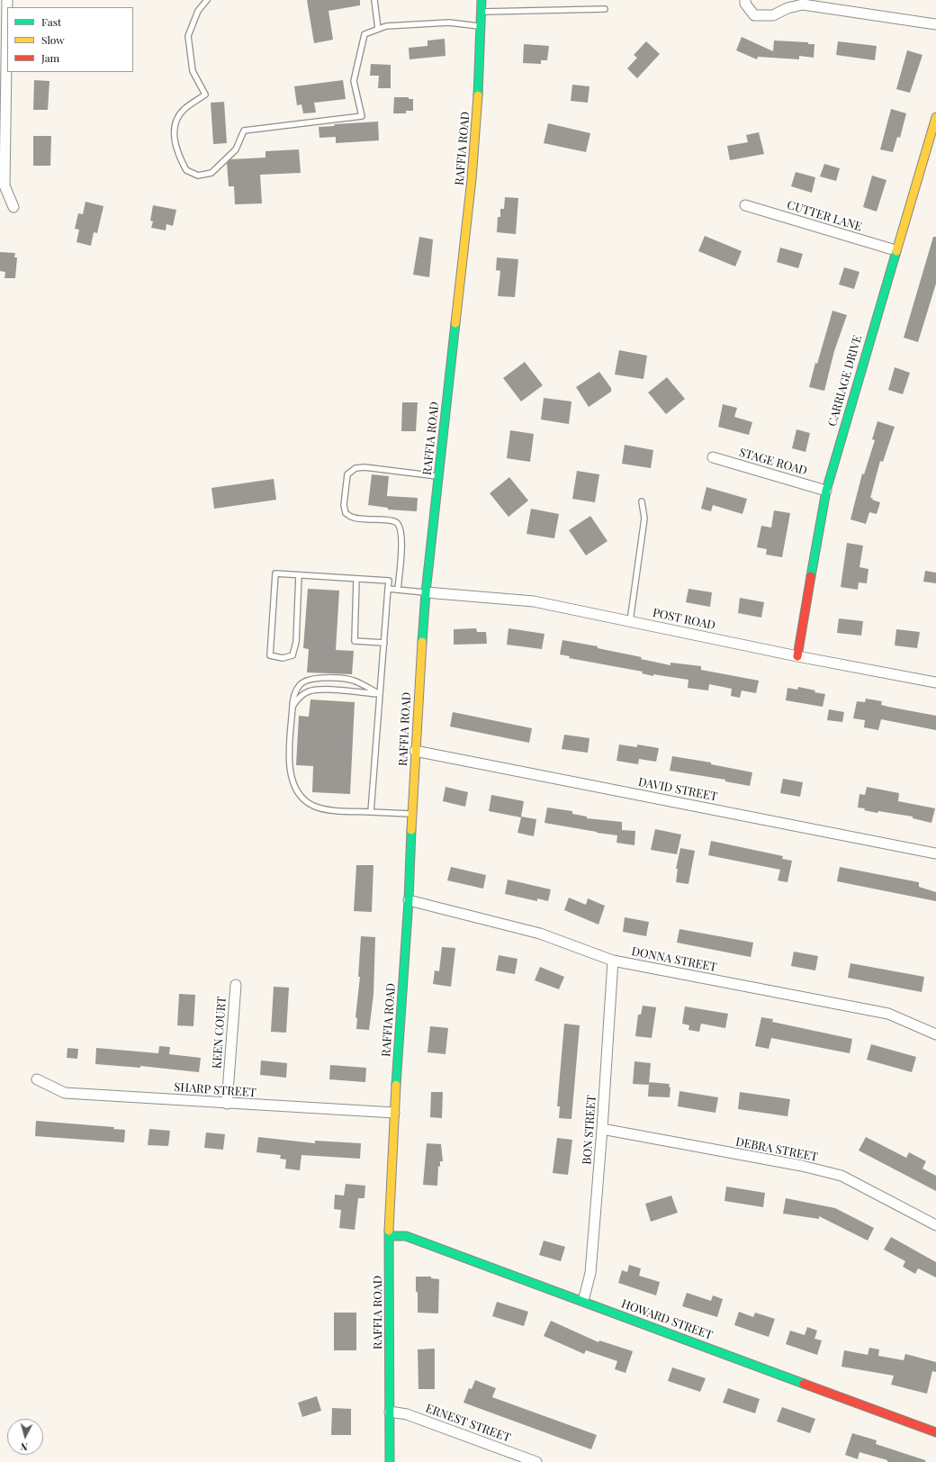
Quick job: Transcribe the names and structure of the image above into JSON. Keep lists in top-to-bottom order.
{
  "streets": {
    "main road": ["RAFFIA ROAD", "CARRIAGE DRIVE", "HOWARD STREET"],
    "street": [
      "CUTTER LANE",
      "STAGE ROAD",
      "POST ROAD",
      "DAVID STREET",
      "DONNA STREET",
      "KEEN COURT",
      "SHARP STREET",
      "BON STREET",
      "DEBRA STREET",
      "ERNEST STREET"
    ]
  },
  "crossings": [
    ["RAFFIA ROAD", "POST ROAD"],
    ["RAFFIA ROAD", "DAVID STREET"],
    ["RAFFIA ROAD", "DONNA STREET"],
    ["RAFFIA ROAD", "SHARP STREET"],
    ["RAFFIA ROAD", "HOWARD STREET"],
    ["RAFFIA ROAD", "ERNEST STREET"],
    ["CUTTER LANE", "CARRIAGE DRIVE"],
    ["CARRIAGE DRIVE", "STAGE ROAD"],
    ["CARRIAGE DRIVE", "POST ROAD"],
    ["DONNA STREET", "BON STREET"],
    ["KEEN COURT", "SHARP STREET"],
    ["BON STREET", "DEBRA STREET"],
    ["BON STREET", "HOWARD STREET"]
  ],
  "legend": ["Fast", "Slow", "Jam"],
  "north": "bottom"
}
